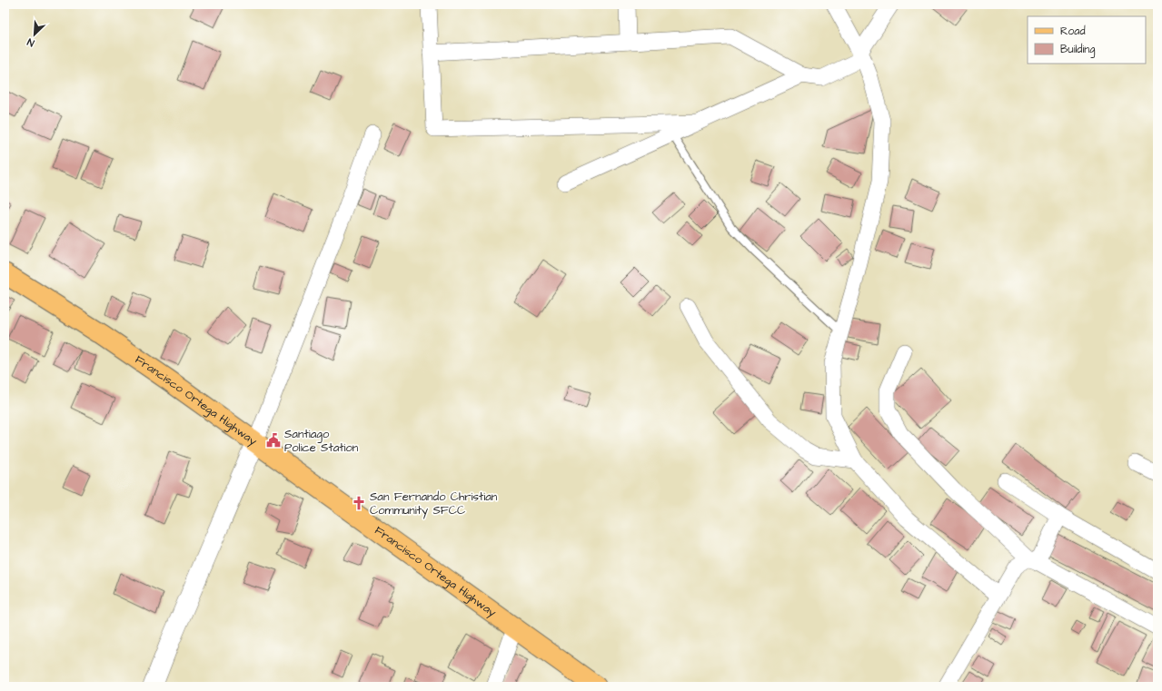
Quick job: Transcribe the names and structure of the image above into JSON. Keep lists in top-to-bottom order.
{
  "streets": {
    "main road": ["Francisco Ortega Highway"]
  },
  "places": {
    "public building": ["Santiago Police Station"],
    "church": ["San Fernando Christian Community SFCC"]
  },
  "legend": ["Road", "Building"],
  "north": "bottom left"
}
